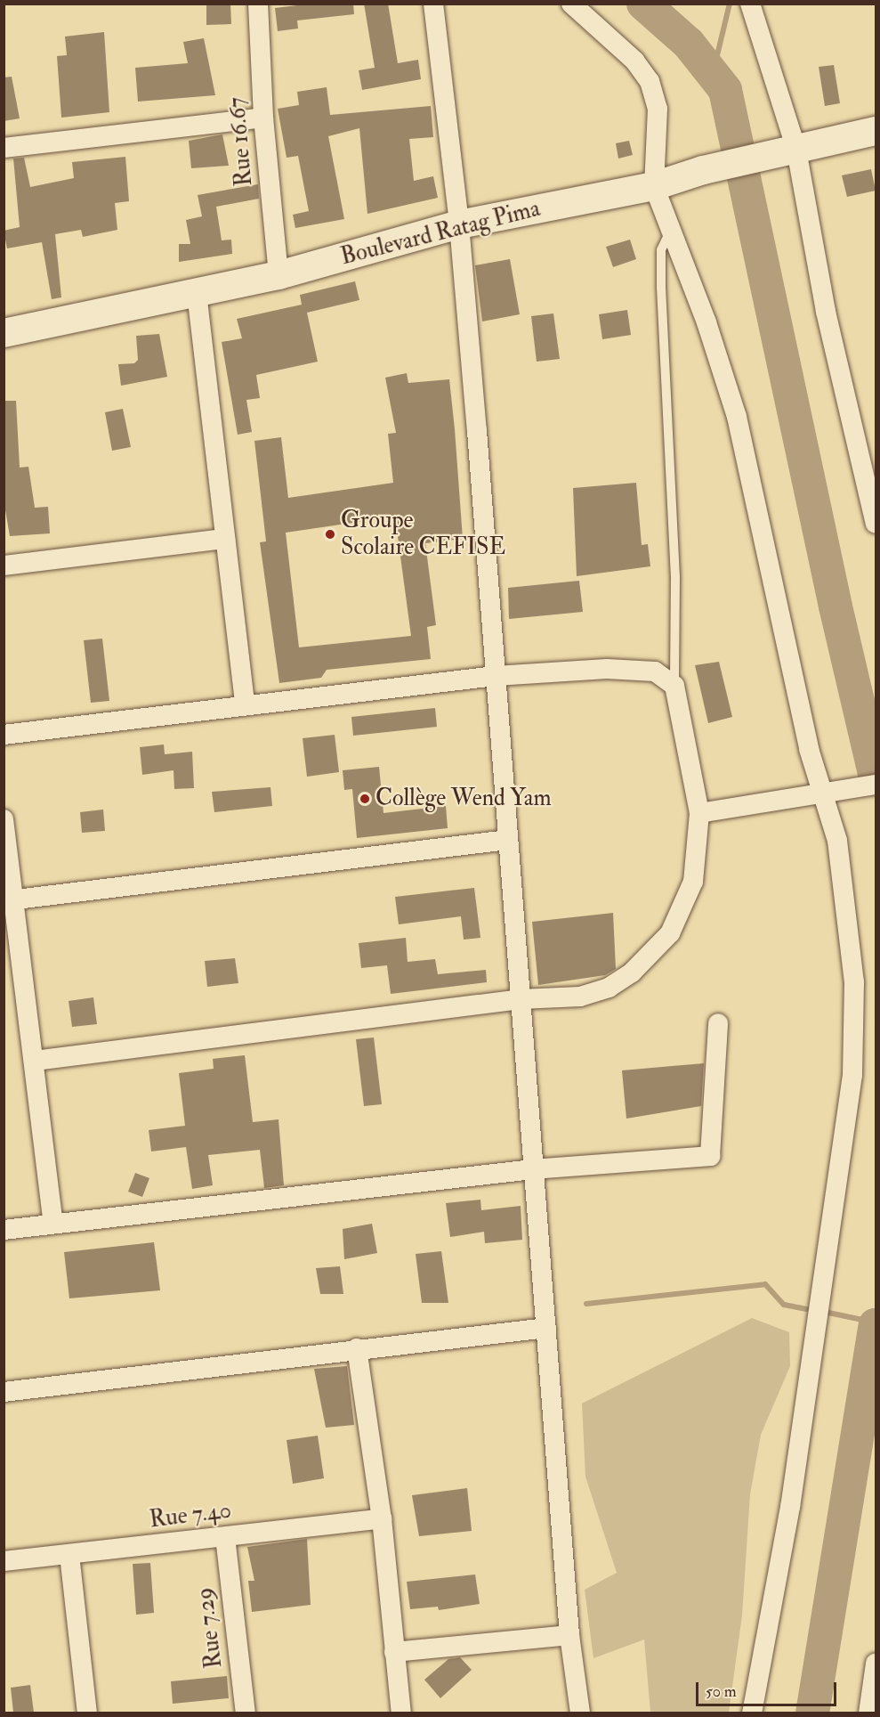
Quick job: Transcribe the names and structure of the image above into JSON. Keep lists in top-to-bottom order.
{
  "streets": {
    "street": [
      "Rue 16.67",
      "Boulevard Ratag Pima",
      "Rue 7.40",
      "Rue 7.29"
    ]
  },
  "crossings": [
    ["Rue 16.67", "Boulevard Ratag Pima"],
    ["Rue 7.40", "Rue 7.29"]
  ],
  "places": ["Groupe Scolaire CEFISE", "Collège Wend Yam"],
  "scale_bar": "50 m"
}
